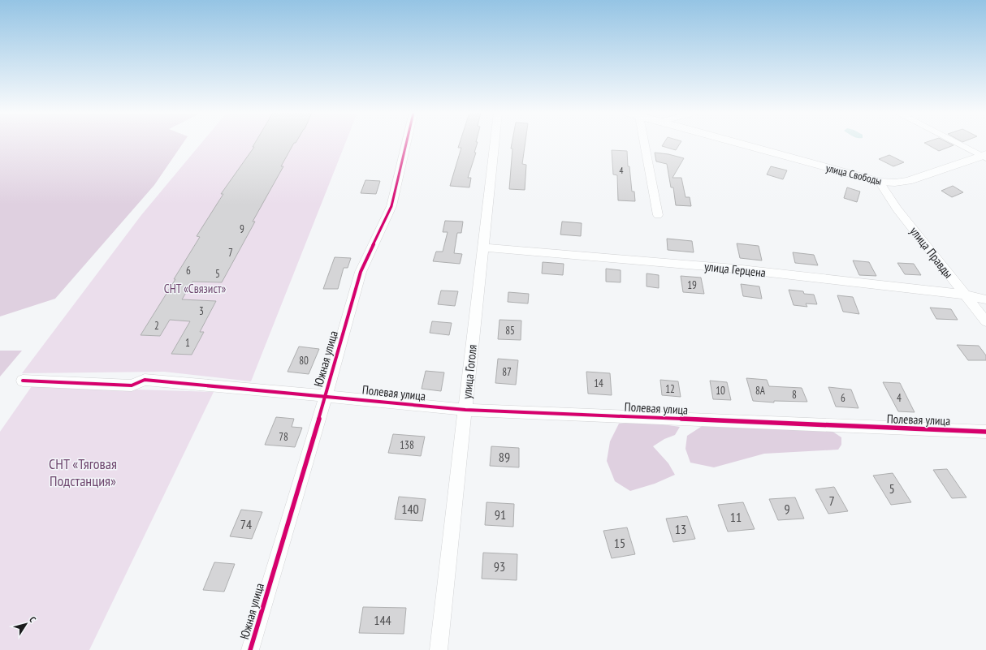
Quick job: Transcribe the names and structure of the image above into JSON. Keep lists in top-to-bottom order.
{
  "streets": {
    "main road": ["улица Свободы"],
    "street": [
      "улица Правды",
      "улица Герцена",
      "Южная улица",
      "улица Гоголя",
      "Полевая улица"
    ]
  },
  "crossings": [
    ["улица Свободы", "улица Правды"],
    ["улица Правды", "улица Герцена"],
    ["улица Герцена", "улица Гоголя"],
    ["Южная улица", "Полевая улица"],
    ["улица Гоголя", "Полевая улица"]
  ],
  "parks": ["СНТ «Связист»", "СНТ «Тяговая Подстанция»"],
  "house_numbers": [
    "4",
    "9",
    "7",
    "6",
    "5",
    "19",
    "3",
    "2",
    "85",
    "1",
    "80",
    "87",
    "14",
    "12",
    "10",
    "8А",
    "8",
    "6",
    "4",
    "78",
    "138",
    "89",
    "5",
    "7",
    "140",
    "9",
    "91",
    "11",
    "74",
    "13",
    "15",
    "93",
    "144"
  ],
  "north": "top right"
}
